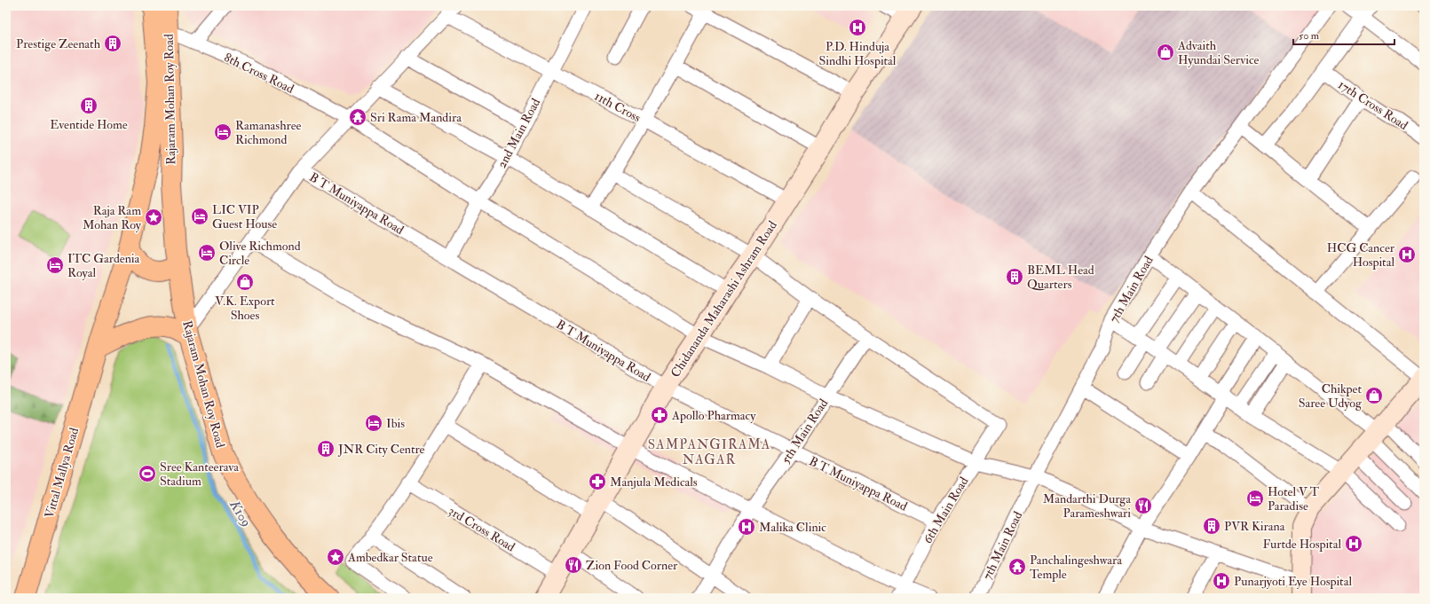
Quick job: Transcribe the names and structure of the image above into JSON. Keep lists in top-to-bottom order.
{
  "streets": {
    "main road": ["Rajaram Mohan Roy Road", "Vittal Mallya Road"],
    "street": [
      "8th Cross Road",
      "17th Cross Road",
      "11th Cross",
      "2nd Main Road",
      "B T Muniyappa Road",
      "7th Main Road",
      "Chidananda Maharashi Ashram Road",
      "5th Main Road",
      "6th Main Road",
      "3rd Cross Road"
    ]
  },
  "crossings": [
    ["8th Cross Road", "Rajaram Mohan Roy Road"],
    ["8th Cross Road", "2nd Main Road"],
    ["8th Cross Road", "7th Main Road"],
    ["8th Cross Road", "Chidananda Maharashi Ashram Road"],
    ["8th Cross Road", "5th Main Road"],
    ["8th Cross Road", "6th Main Road"],
    ["Rajaram Mohan Roy Road", "Vittal Mallya Road"],
    ["11th Cross", "2nd Main Road"],
    ["11th Cross", "Chidananda Maharashi Ashram Road"],
    ["2nd Main Road", "B T Muniyappa Road"],
    ["B T Muniyappa Road", "Chidananda Maharashi Ashram Road"],
    ["B T Muniyappa Road", "5th Main Road"],
    ["B T Muniyappa Road", "6th Main Road"],
    ["Chidananda Maharashi Ashram Road", "3rd Cross Road"],
    ["5th Main Road", "6th Main Road"]
  ],
  "districts": ["SAMPANGIRAMA NAGAR"],
  "water": ["K109"],
  "places": {
    "hospital": [
      "P.D. Hinduja Sindhi Hospital",
      "HCG Cancer Hospital",
      "Malika Clinic",
      "Furtde Hospital",
      "Punarjyoti Eye Hospital"
    ],
    "building": [
      "Prestige Zeenath",
      "Eventide Home",
      "BEML Head Quarters",
      "JNR City Centre",
      "PVR Kirana"
    ],
    "shop": ["Advaith Hyundai Service", "V.K. Export Shoes", "Chikpet Saree Udyog"],
    "temple": ["Sri Rama Mandira", "Panchalingeshwara Temple"],
    "hotel": [
      "Ramanashree Richmond",
      "LIC VIP Guest House",
      "Olive Richmond Circle",
      "ITC Gardenia Royal",
      "Ibis",
      "Hotel V T Paradise"
    ],
    "place": ["Raja Ram Mohan Roy", "Ambedkar Statue"],
    "pharmacy": ["Apollo Pharmacy", "Manjula Medicals"],
    "sports": ["Sree Kanteerava Stadium"],
    "restaurant": ["Mandarthi Durga Parameshwari", "Zion Food Corner"]
  },
  "scale_bar": "50 m"
}
